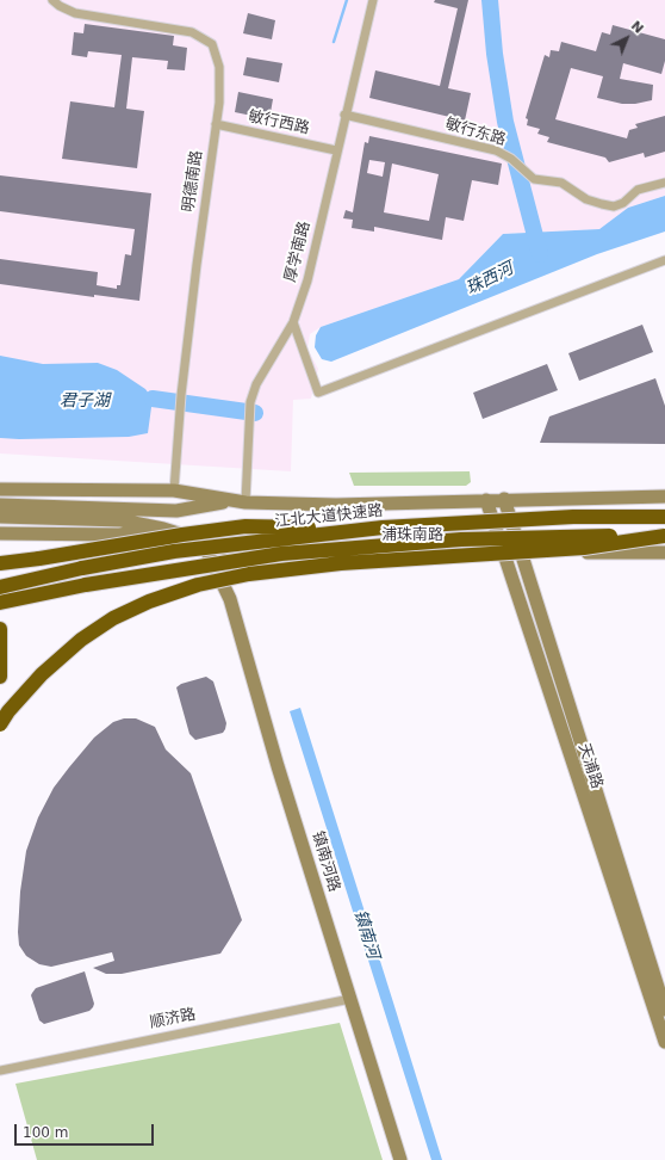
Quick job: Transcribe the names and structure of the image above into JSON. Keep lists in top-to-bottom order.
{
  "streets": {
    "highway": ["江北大道快速路"],
    "street": [
      "敏行西路",
      "敏行东路",
      "明德南路",
      "厚学南路",
      "浦珠南路",
      "天浦路",
      "镇南河路",
      "顺济路"
    ]
  },
  "crossings": [
    ["敏行西路", "明德南路"],
    ["敏行西路", "厚学南路"],
    ["敏行东路", "厚学南路"],
    ["浦珠南路", "天浦路"],
    ["浦珠南路", "镇南河路"],
    ["镇南河路", "顺济路"]
  ],
  "water": ["珠西河", "君子湖", "镇南河"],
  "scale_bar": "100 m",
  "north": "top right"
}
